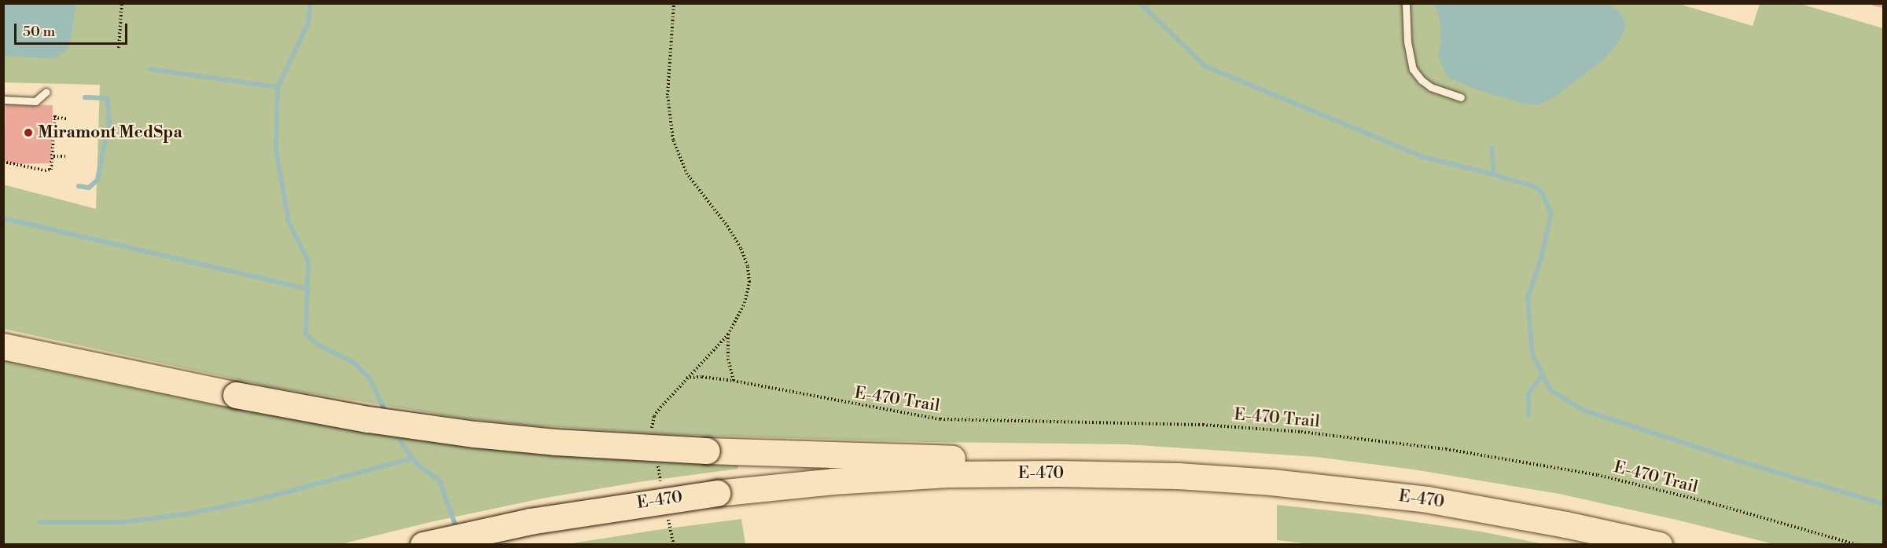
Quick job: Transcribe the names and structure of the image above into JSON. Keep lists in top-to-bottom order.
{
  "streets": {
    "highway": ["E-470"],
    "path": ["E-470 Trail"]
  },
  "places": ["Miramont MedSpa"],
  "scale_bar": "50 m"
}
